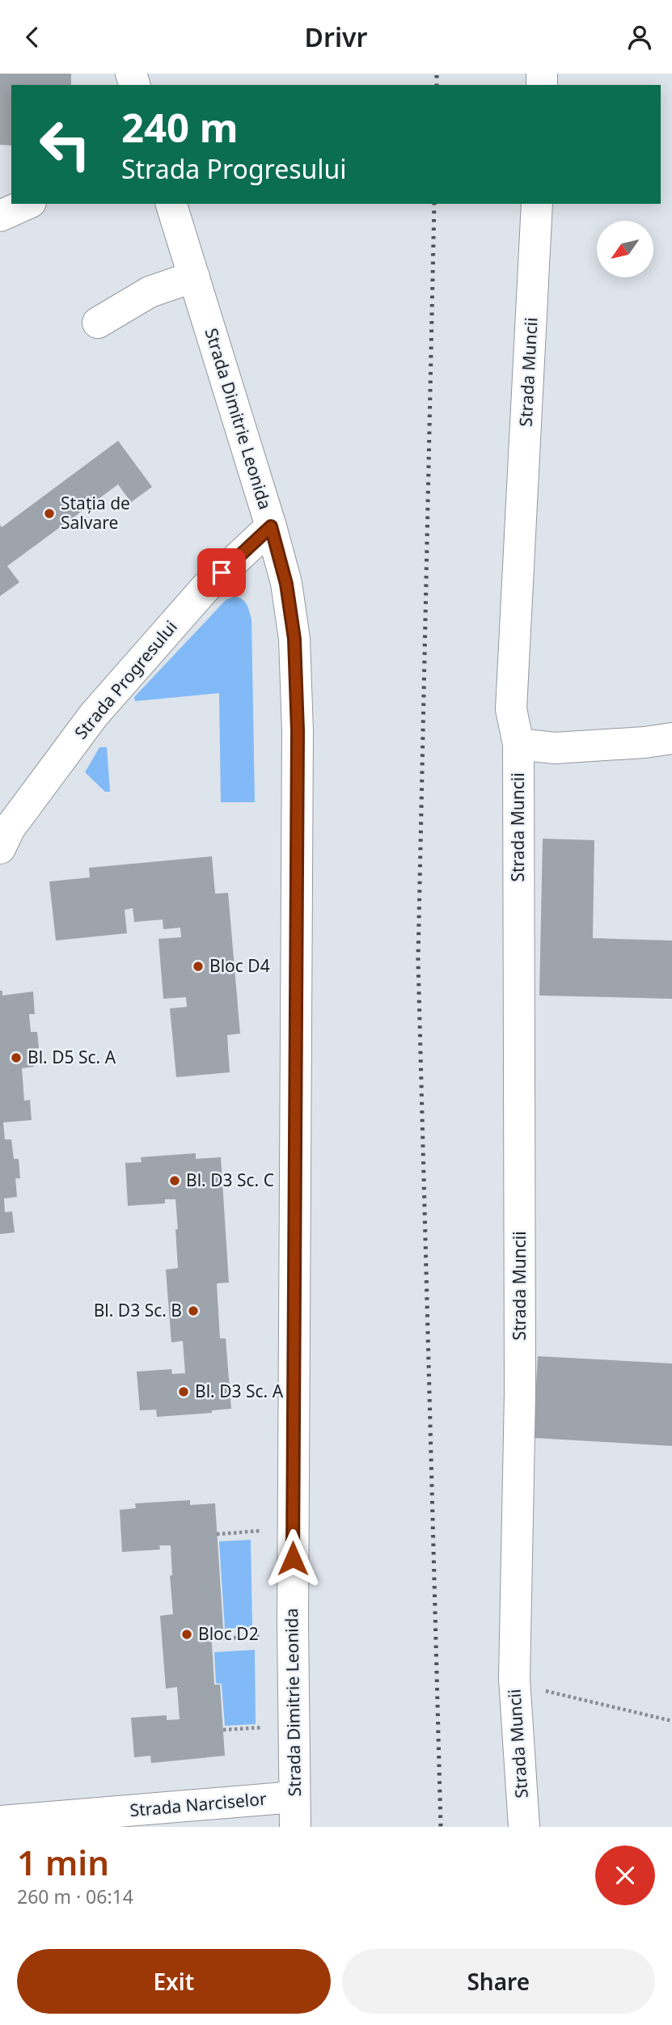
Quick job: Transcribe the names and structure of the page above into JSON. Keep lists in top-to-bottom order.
{
  "streets": {
    "main road": [
      "Strada Muncii",
      "Strada Dimitrie Leonida",
      "Strada Progresului",
      "Strada Narciselor"
    ]
  },
  "crossings": [
    ["Strada Dimitrie Leonida", "Strada Progresului"],
    ["Strada Dimitrie Leonida", "Strada Narciselor"]
  ],
  "places": [
    "Stația de Salvare",
    "Bloc D4",
    "Bl. D5 Sc. A",
    "Bl. D3 Sc. C",
    "Bl. D3 Sc. B",
    "Bl. D3 Sc. A",
    "Bloc D2"
  ],
  "north": "bottom left",
  "page": {
    "header": "Drivr",
    "turn": ["240 m", "Strada Progresului"],
    "heading": ["1 min", "260 m · 06:14"],
    "buttons": ["Exit", "Share"]
  }
}
